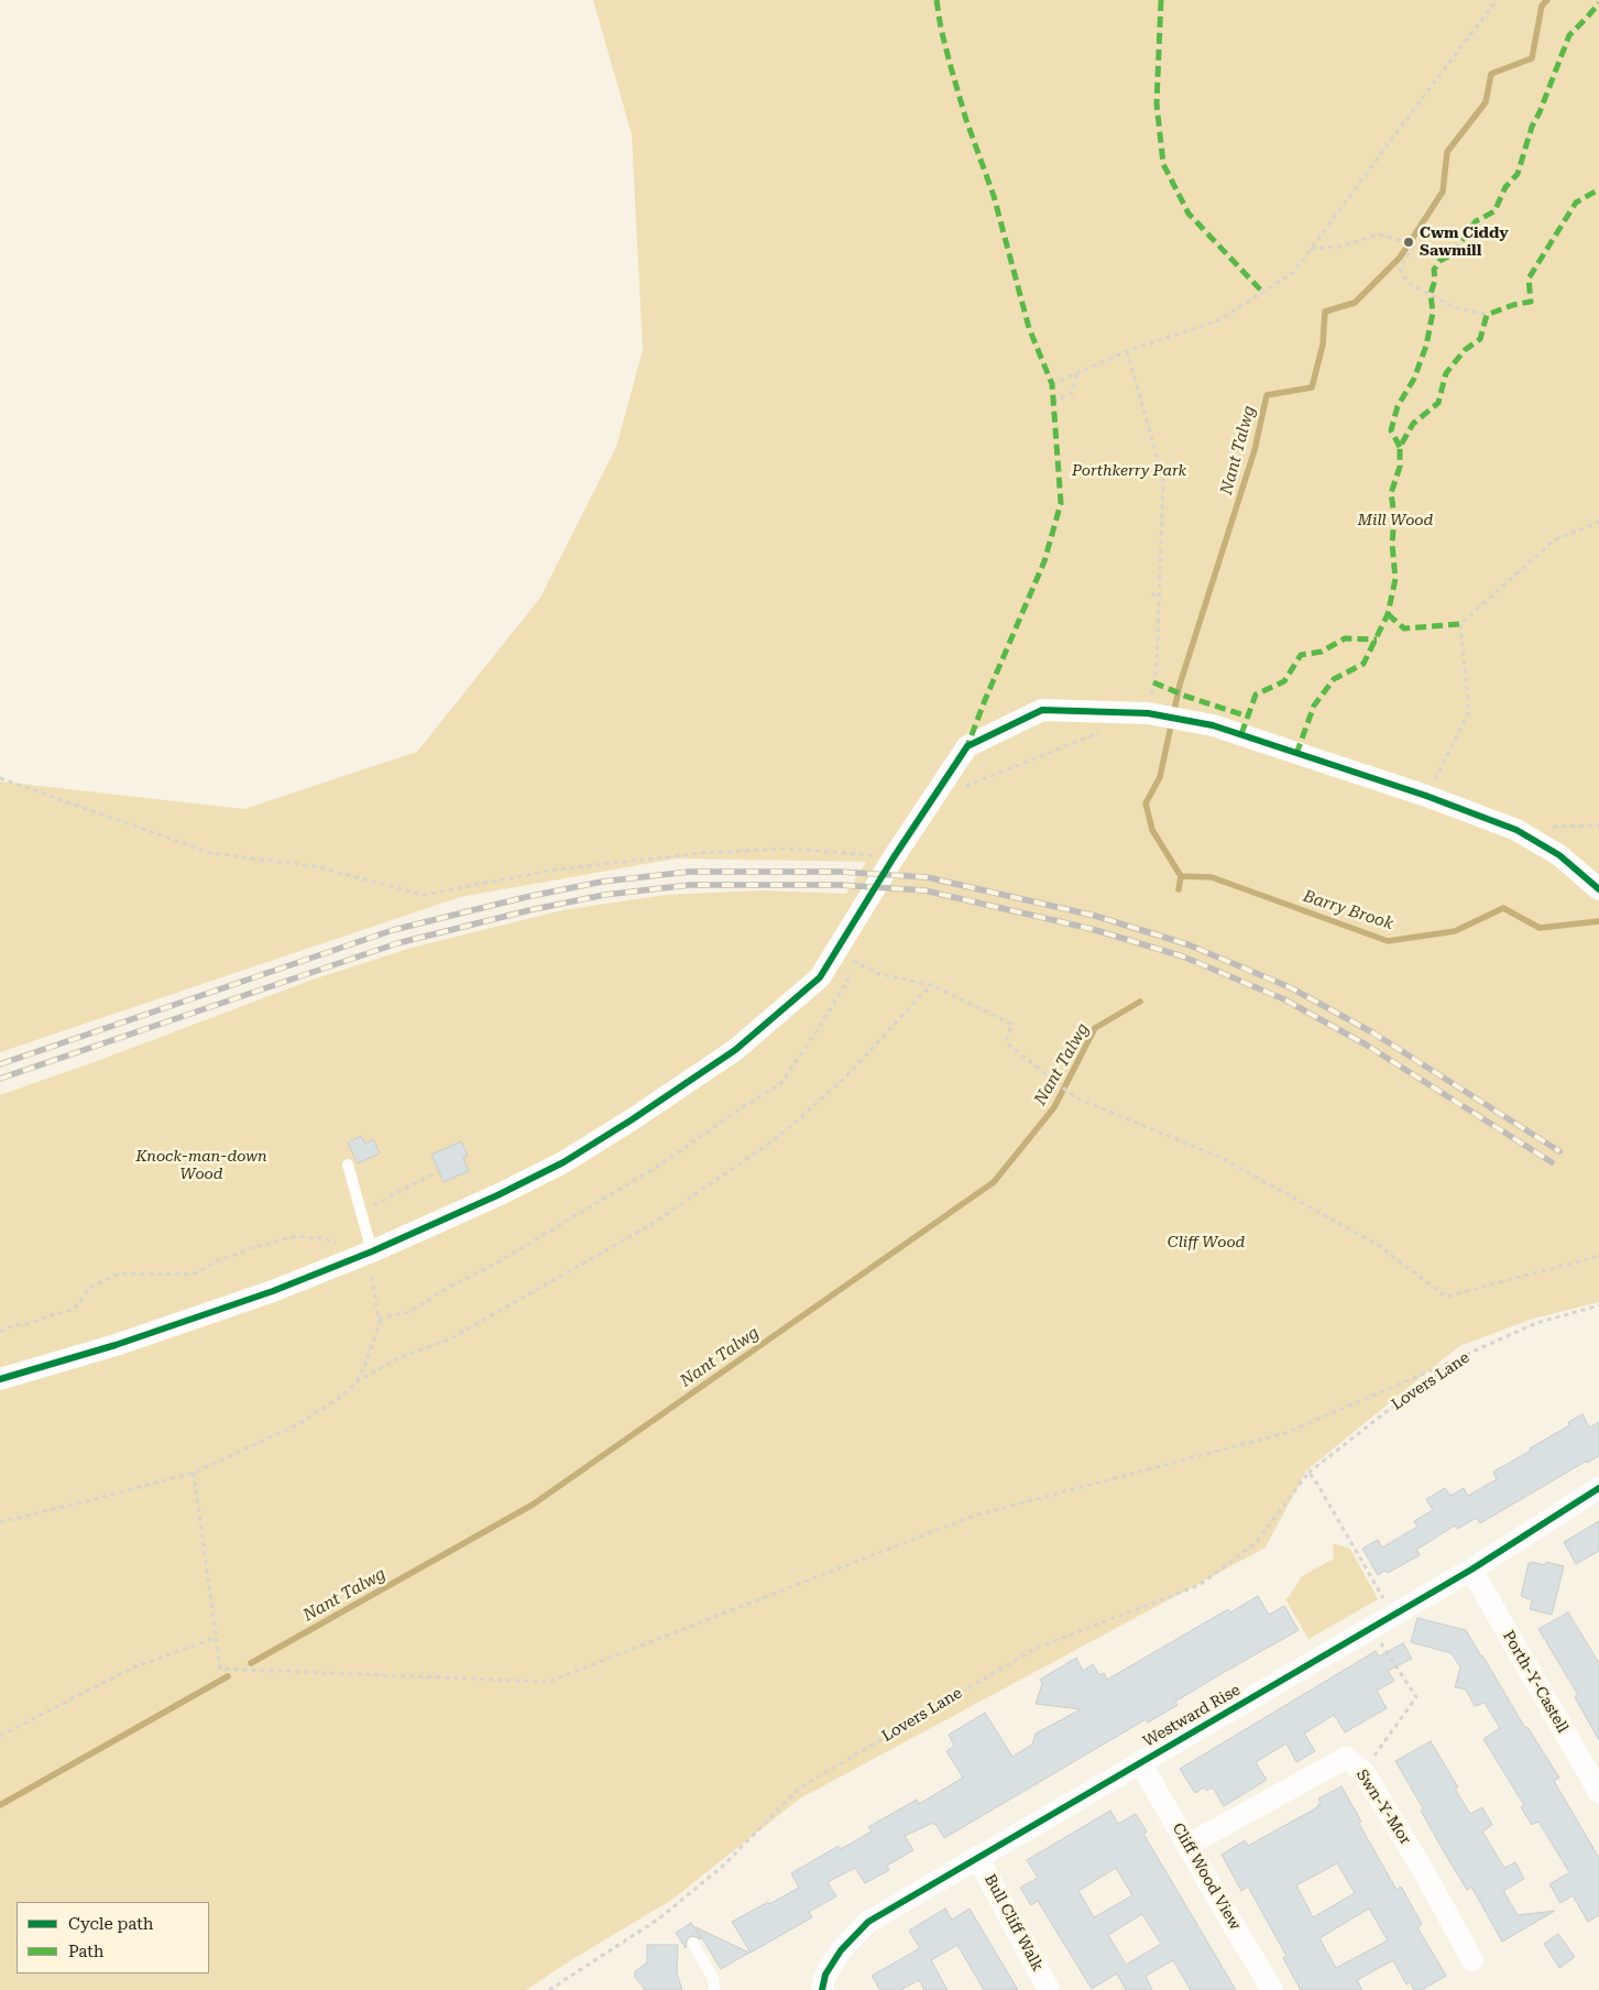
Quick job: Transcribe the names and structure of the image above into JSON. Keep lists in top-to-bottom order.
{
  "streets": {
    "street": [
      "Porth-Y-Castell",
      "Westward Rise",
      "Swn-Y-Mor",
      "Cliff Wood View",
      "Bull Cliff Walk"
    ],
    "path": ["Lovers Lane"]
  },
  "crossings": [
    ["Porth-Y-Castell", "Westward Rise"],
    ["Westward Rise", "Cliff Wood View"],
    ["Westward Rise", "Bull Cliff Walk"],
    ["Swn-Y-Mor", "Cliff Wood View"]
  ],
  "water": ["Nant Talwg", "Barry Brook"],
  "parks": [
    "Porthkerry Park",
    "Mill Wood",
    "Knock-man-down Wood",
    "Cliff Wood"
  ],
  "places": ["Cwm Ciddy Sawmill"],
  "legend": ["Cycle path", "Path"]
}
